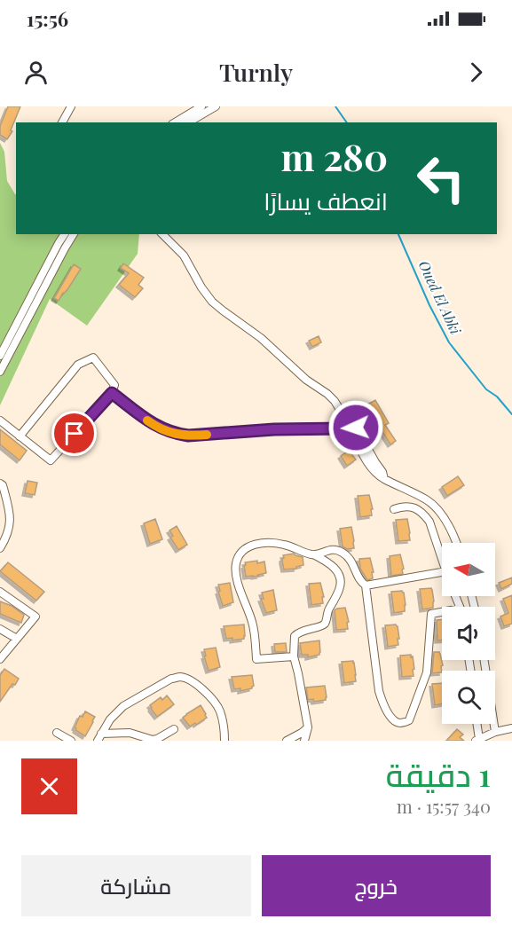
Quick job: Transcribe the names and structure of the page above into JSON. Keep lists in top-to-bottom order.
{
  "water": ["Oued El Abki"],
  "north": "left",
  "page": {
    "status": "15:56",
    "header": "Turnly",
    "turn": ["280 m", "انعطف يسارًا"],
    "heading": ["1 دقيقة", "340 m · 15:57"],
    "buttons": ["خروج", "مشاركة"]
  }
}
